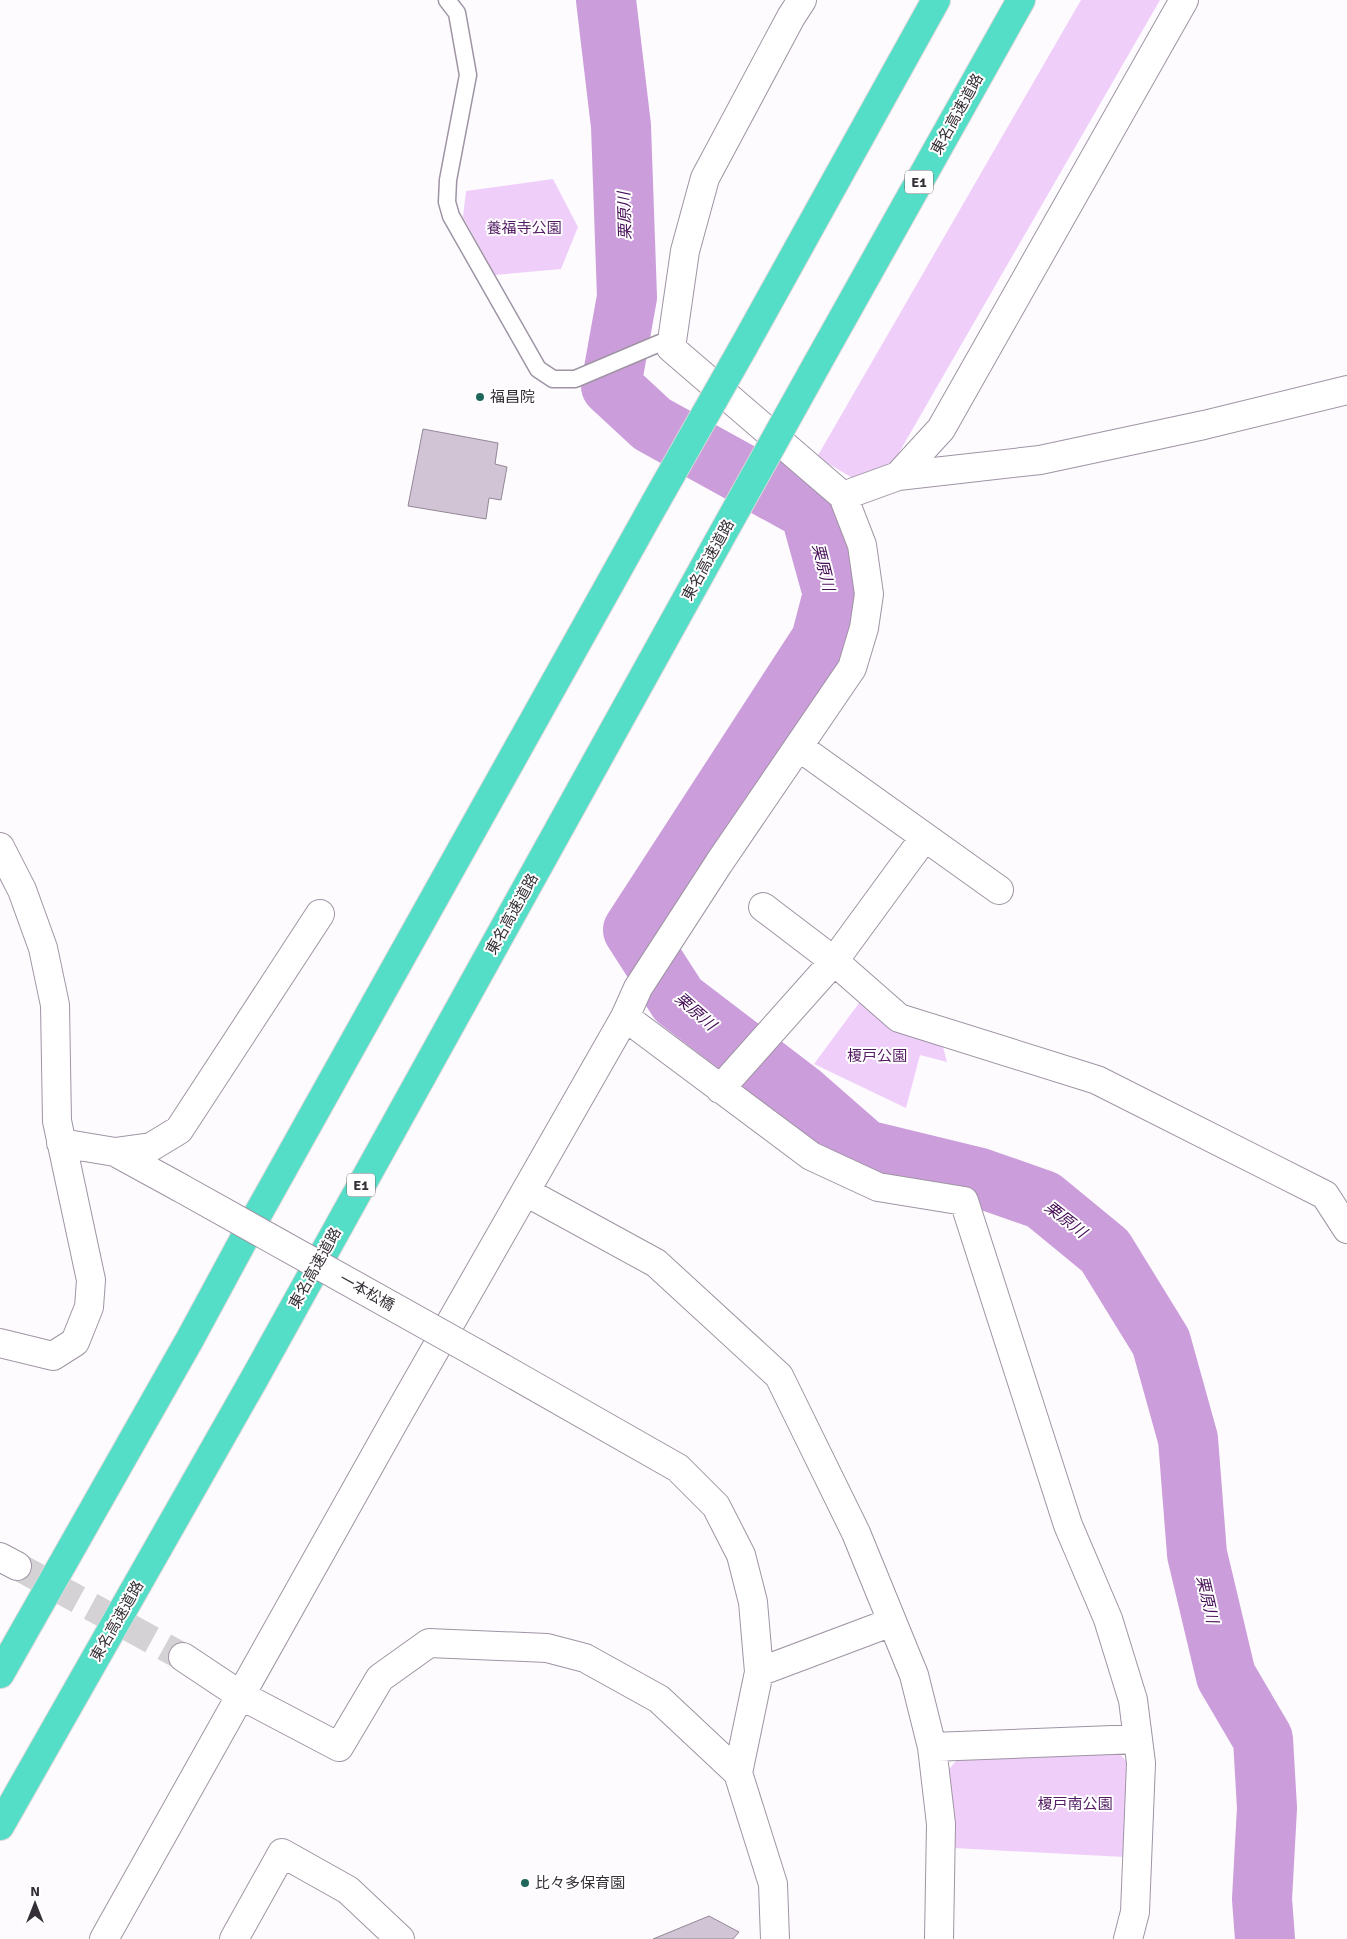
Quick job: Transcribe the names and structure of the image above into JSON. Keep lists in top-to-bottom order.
{
  "streets": {
    "highway": ["東名高速道路", "E1"],
    "street": ["一本松橋"]
  },
  "water": ["栗原川"],
  "parks": ["養福寺公園", "榎戸公園", "榎戸南公園"],
  "places": ["福昌院", "比々多保育園"],
  "north": "top"
}
